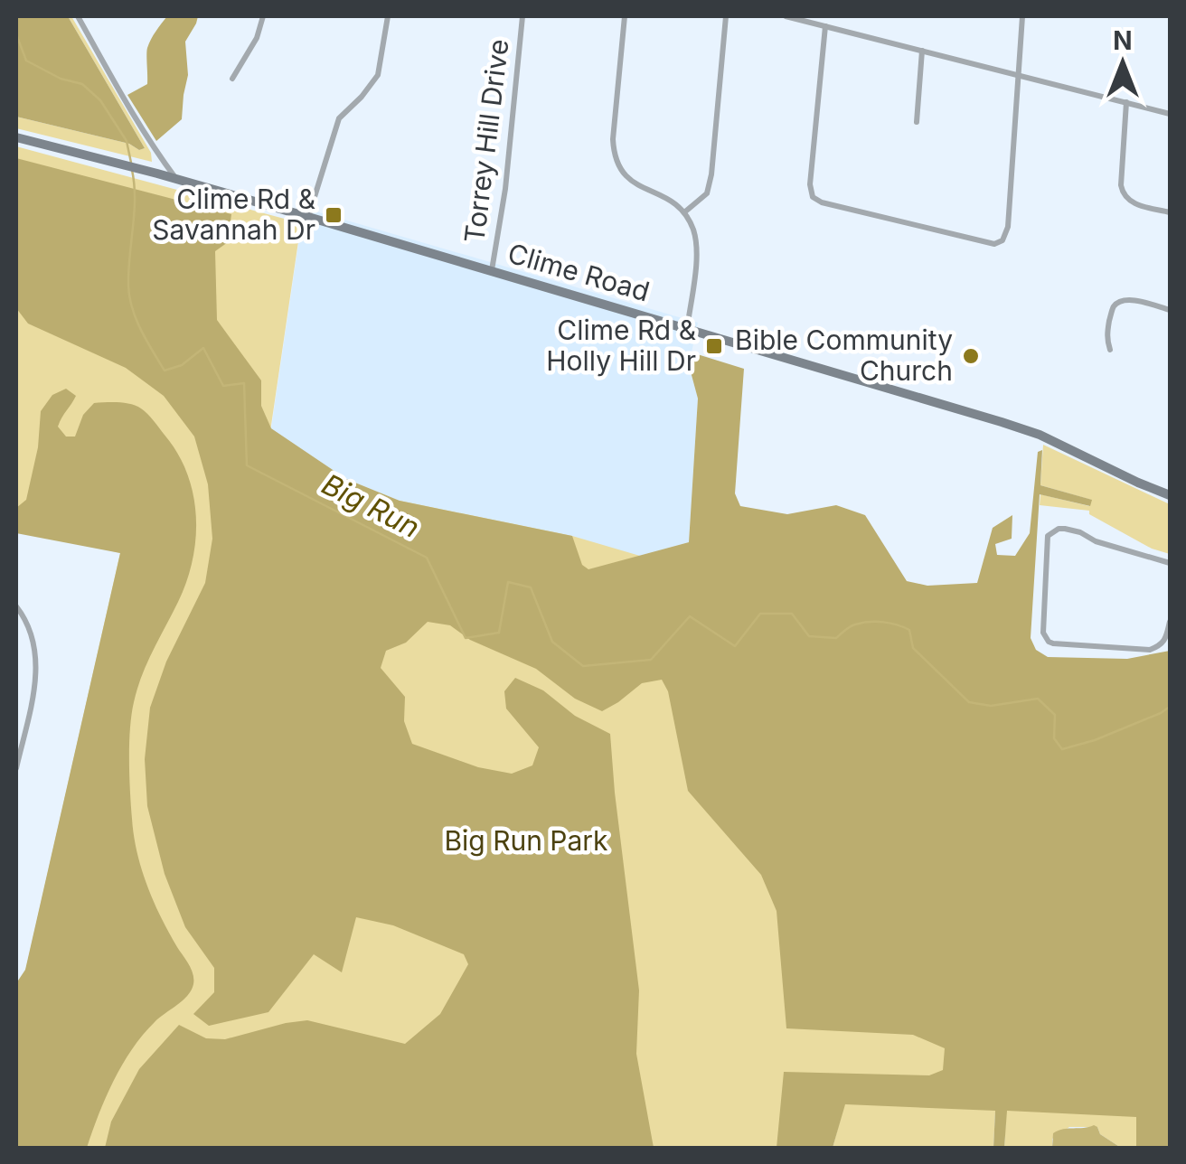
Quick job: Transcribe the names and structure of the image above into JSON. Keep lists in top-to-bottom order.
{
  "streets": {
    "main road": ["Clime Road"],
    "street": ["Torrey Hill Drive"]
  },
  "crossings": [
    ["Torrey Hill Drive", "Clime Road"]
  ],
  "water": ["Big Run"],
  "parks": ["Big Run Park"],
  "places": {
    "transit": ["Clime Rd & Savannah Dr", "Clime Rd & Holly Hill Dr"],
    "other": ["Bible Community Church"]
  },
  "north": "top"
}
